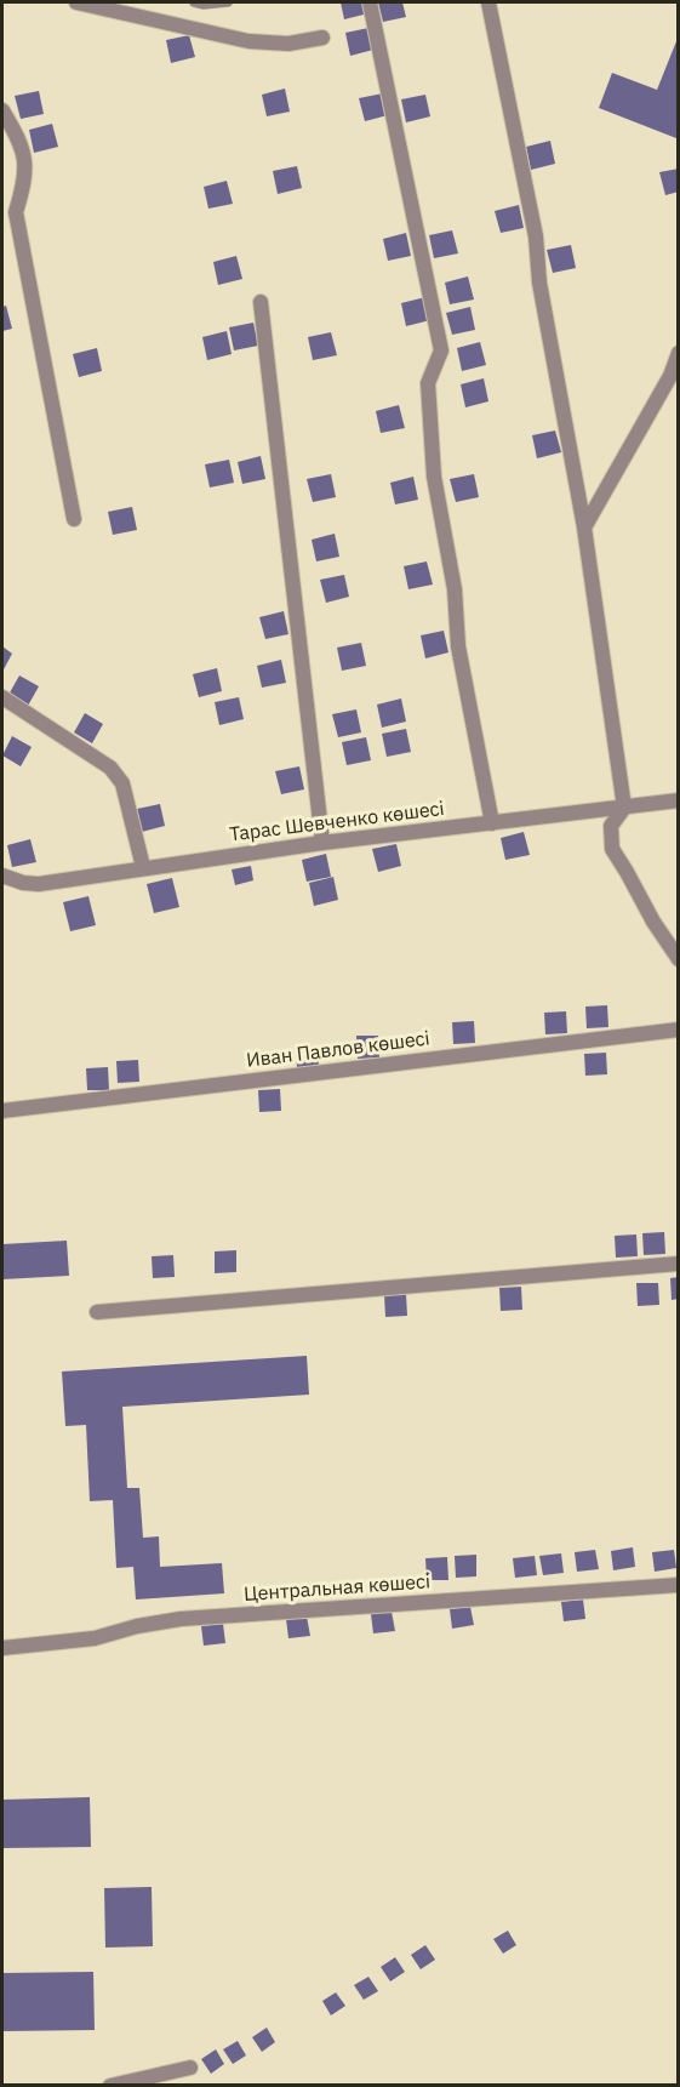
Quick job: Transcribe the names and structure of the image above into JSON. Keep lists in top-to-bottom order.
{
  "streets": {
    "street": ["Тарас Шевченко көшесі", "Иван Павлов көшесі", "Центральная көшесі"]
  }
}
